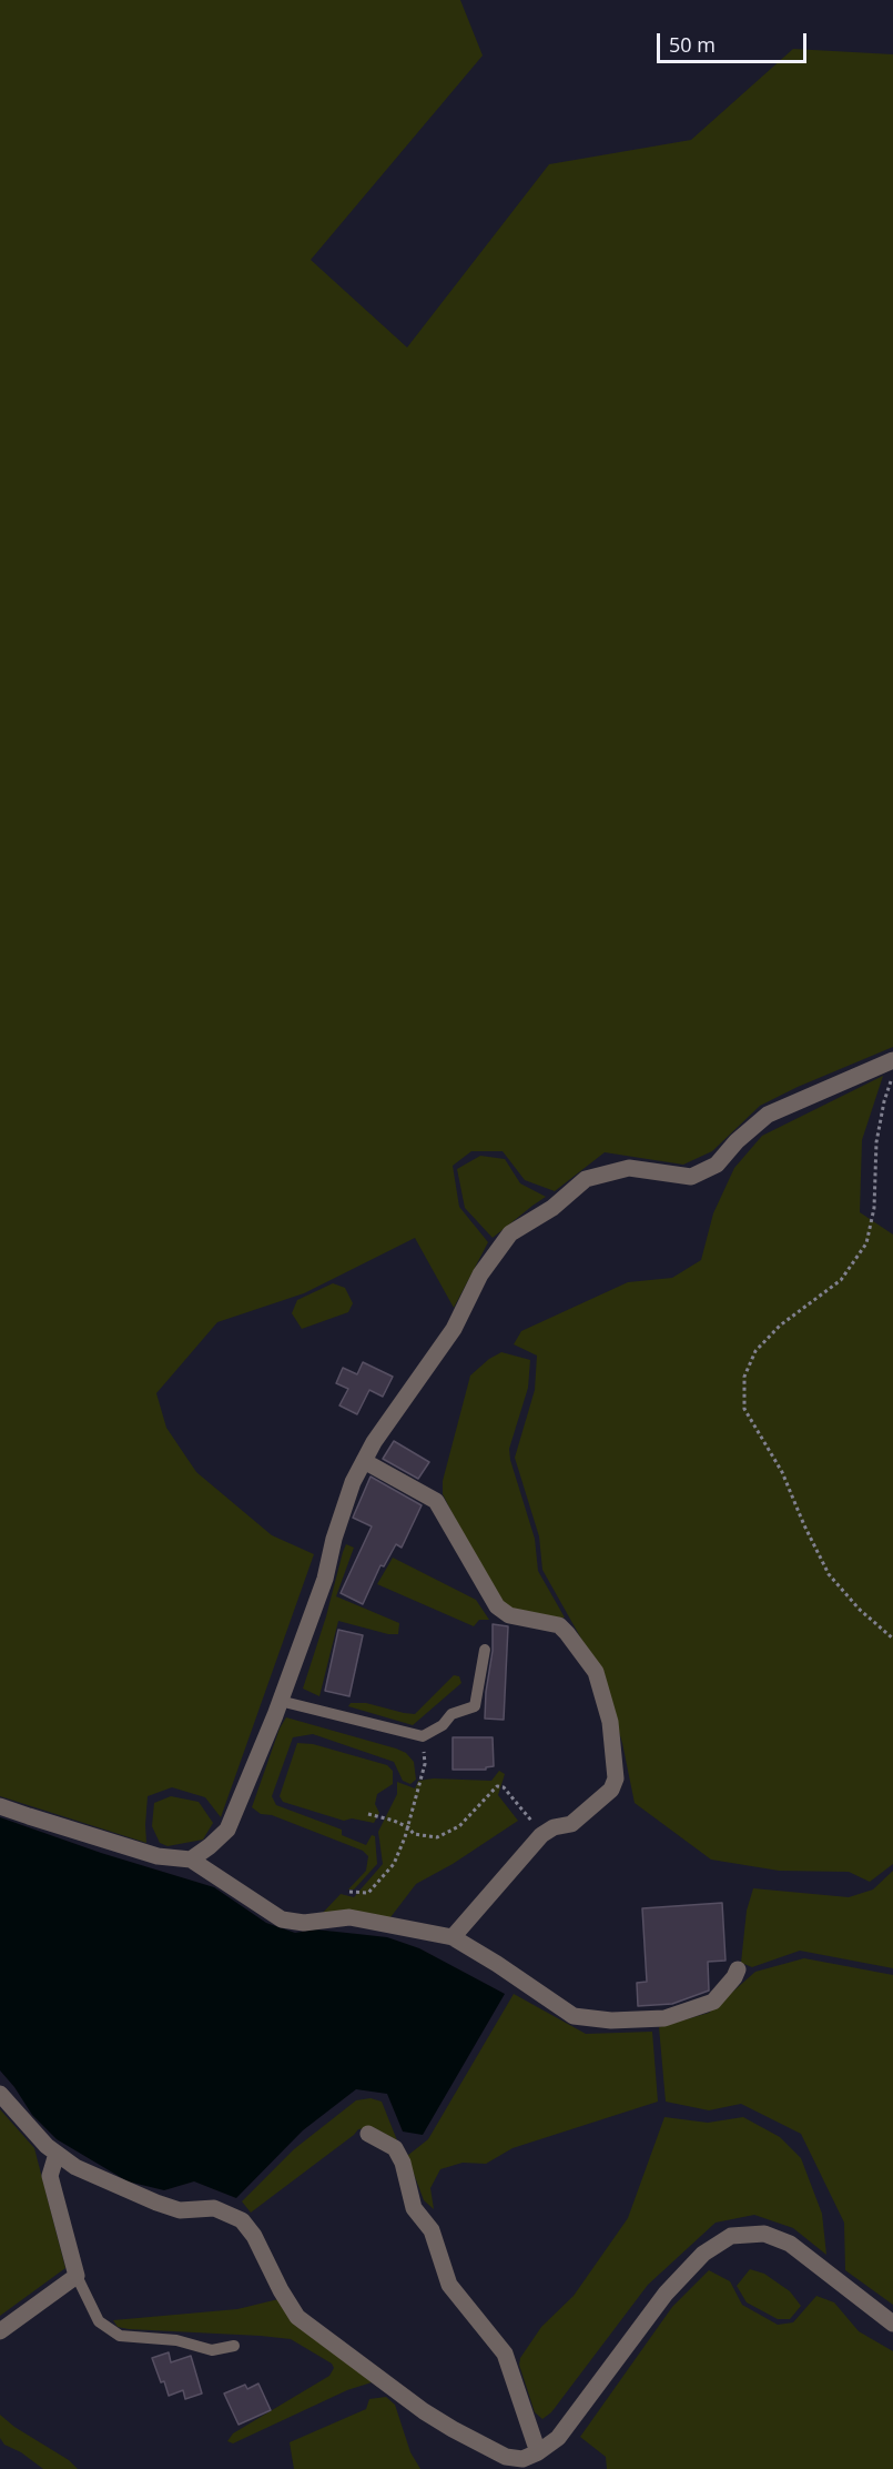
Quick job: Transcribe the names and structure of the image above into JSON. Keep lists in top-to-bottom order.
{
  "scale_bar": "50 m"
}
